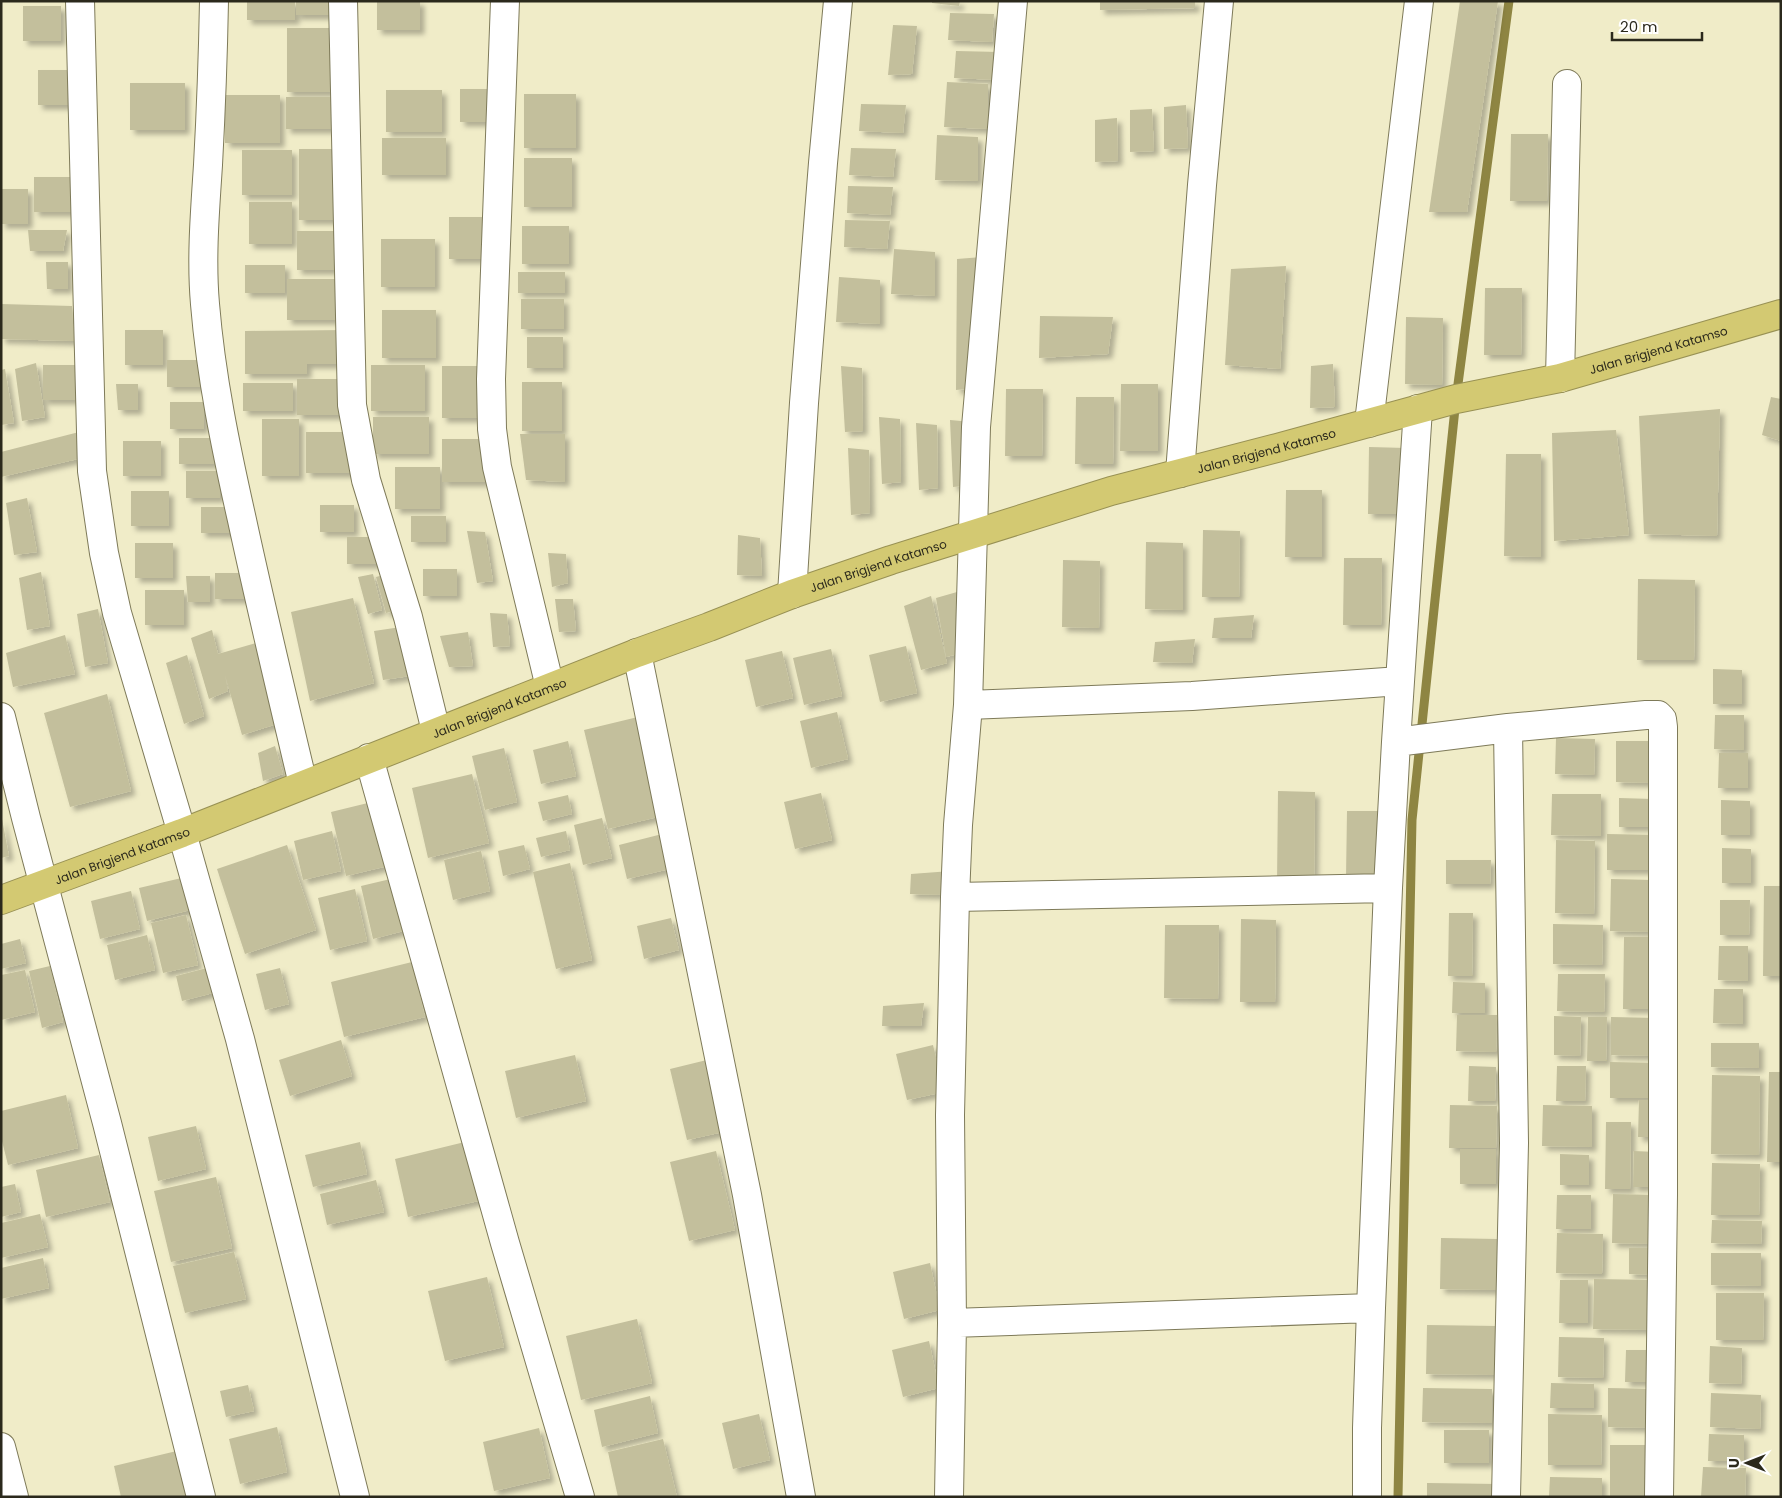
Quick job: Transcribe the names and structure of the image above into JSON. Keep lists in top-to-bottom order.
{
  "streets": {
    "highway": ["Jalan Brigjend Katamso"]
  },
  "scale_bar": "20 m",
  "north": "left"
}
